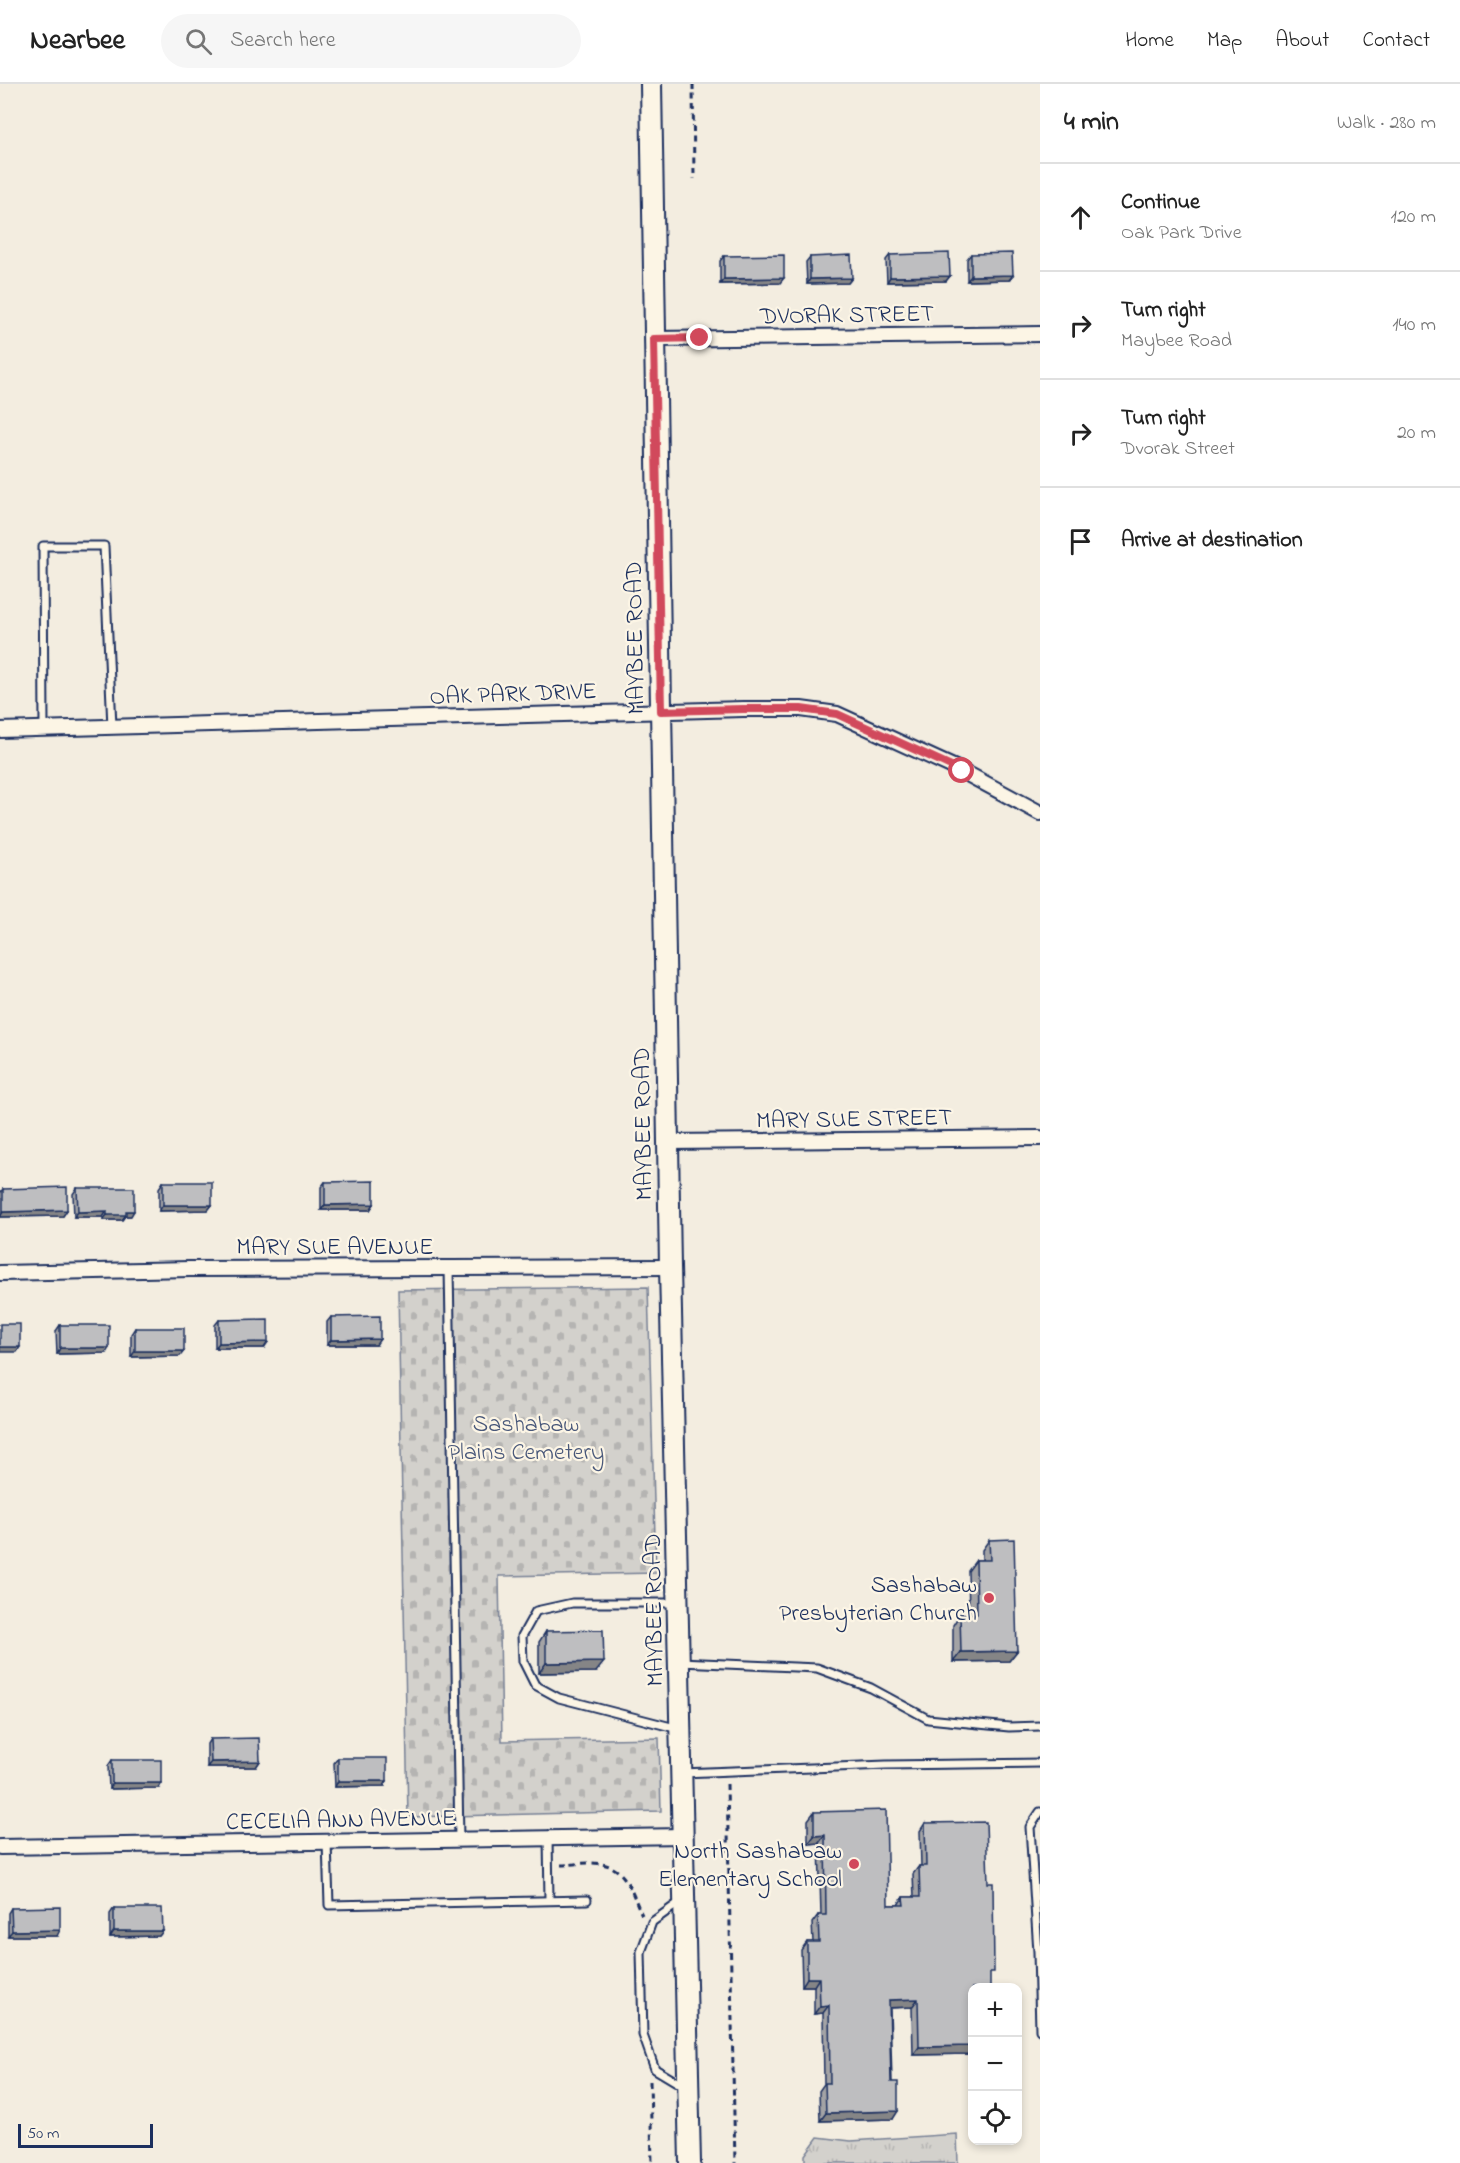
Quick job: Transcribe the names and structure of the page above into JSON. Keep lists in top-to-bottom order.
{
  "streets": {
    "main road": ["MAYBEE ROAD"],
    "street": [
      "DVORAK STREET",
      "OAK PARK DRIVE",
      "MARY SUE STREET",
      "MARY SUE AVENUE",
      "CECELIA ANN AVENUE"
    ]
  },
  "crossings": [
    ["DVORAK STREET", "MAYBEE ROAD"],
    ["MAYBEE ROAD", "OAK PARK DRIVE"],
    ["MAYBEE ROAD", "MARY SUE STREET"],
    ["MAYBEE ROAD", "MARY SUE AVENUE"],
    ["MAYBEE ROAD", "CECELIA ANN AVENUE"]
  ],
  "parks": ["Sashabaw Plains Cemetery"],
  "places": ["Sashabaw Presbyterian Church", "North Sashabaw Elementary School"],
  "scale_bar": "50 m",
  "page": {
    "header": "Nearbee",
    "search": "Search here",
    "nav": [
      "Home",
      "Map",
      "About",
      "Contact"
    ],
    "heading": ["4 min", "Walk · 280 m"],
    "list": [
      ["Continue", "Oak Park Drive", "120 m"],
      ["Turn right", "Maybee Road", "140 m"],
      ["Turn right", "Dvorak Street", "20 m"],
      "Arrive at destination"
    ],
    "map_buttons": ["+", "−"],
    "scale": "50 m"
  }
}
